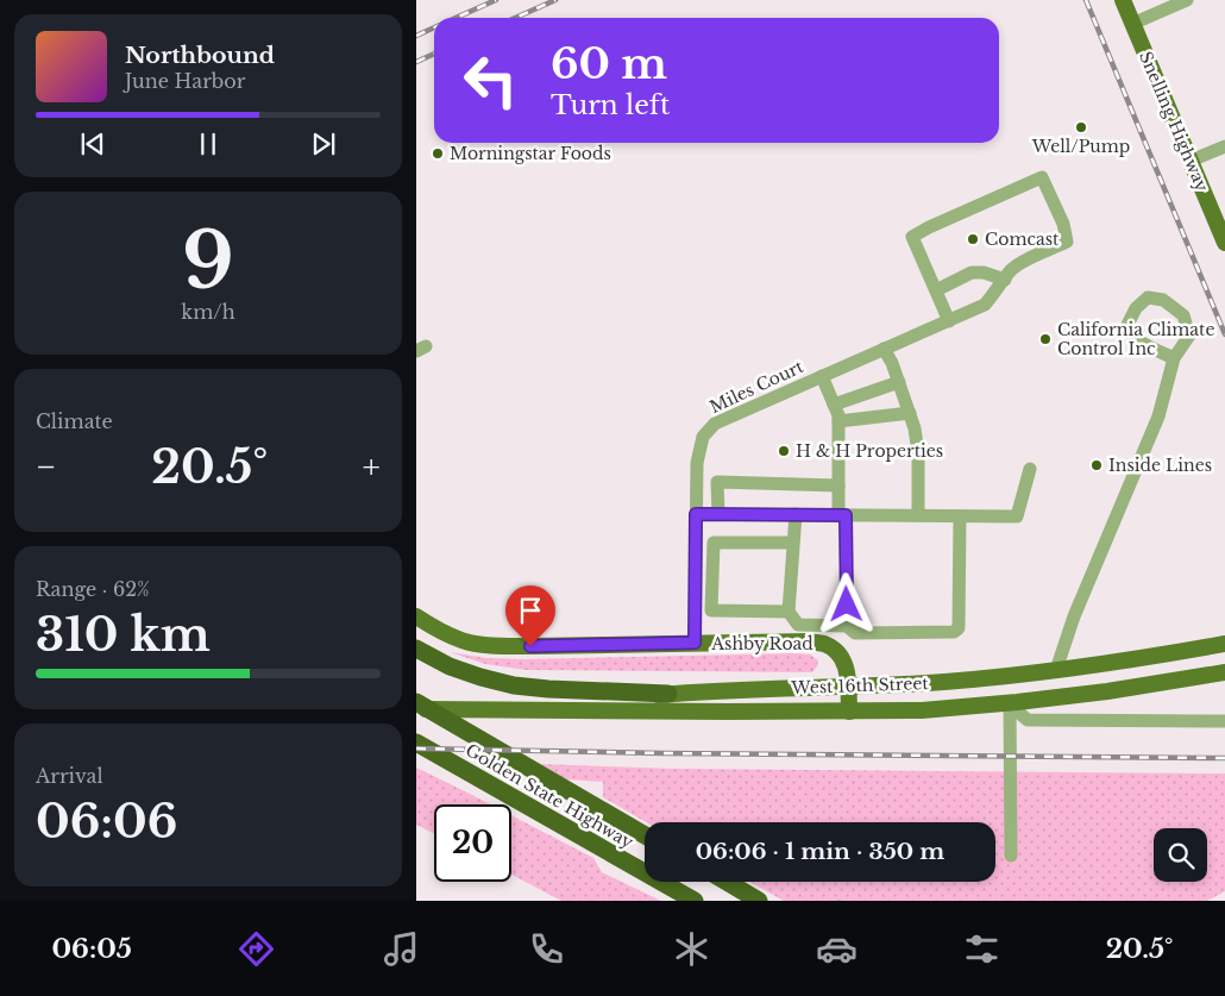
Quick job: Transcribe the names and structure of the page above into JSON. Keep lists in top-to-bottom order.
{
  "streets": {
    "highway": ["Golden State Highway"],
    "main road": ["Snelling Highway", "Ashby Road", "West 16th Street"],
    "street": ["Miles Court"]
  },
  "crossings": [
    ["Miles Court", "Ashby Road"],
    ["Ashby Road", "West 16th Street"]
  ],
  "places": [
    "Well/Pump",
    "Morningstar Foods",
    "Comcast",
    "California Climate Control Inc",
    "H & H Properties",
    "Inside Lines"
  ],
  "page": {
    "turn": ["60 m", "Turn left"],
    "song": ["Northbound", "June Harbor"],
    "tile": [
      ["9", "km/h"],
      "Climate",
      ["Range · 62%", "310 km"],
      ["Arrival", "06:06"]
    ],
    "heat": ["−", "20.5°", "+"],
    "limit": "20",
    "trip": "06:06 · 1 min · 350 m",
    "tabs": ["06:05", "20.5°"]
  }
}
